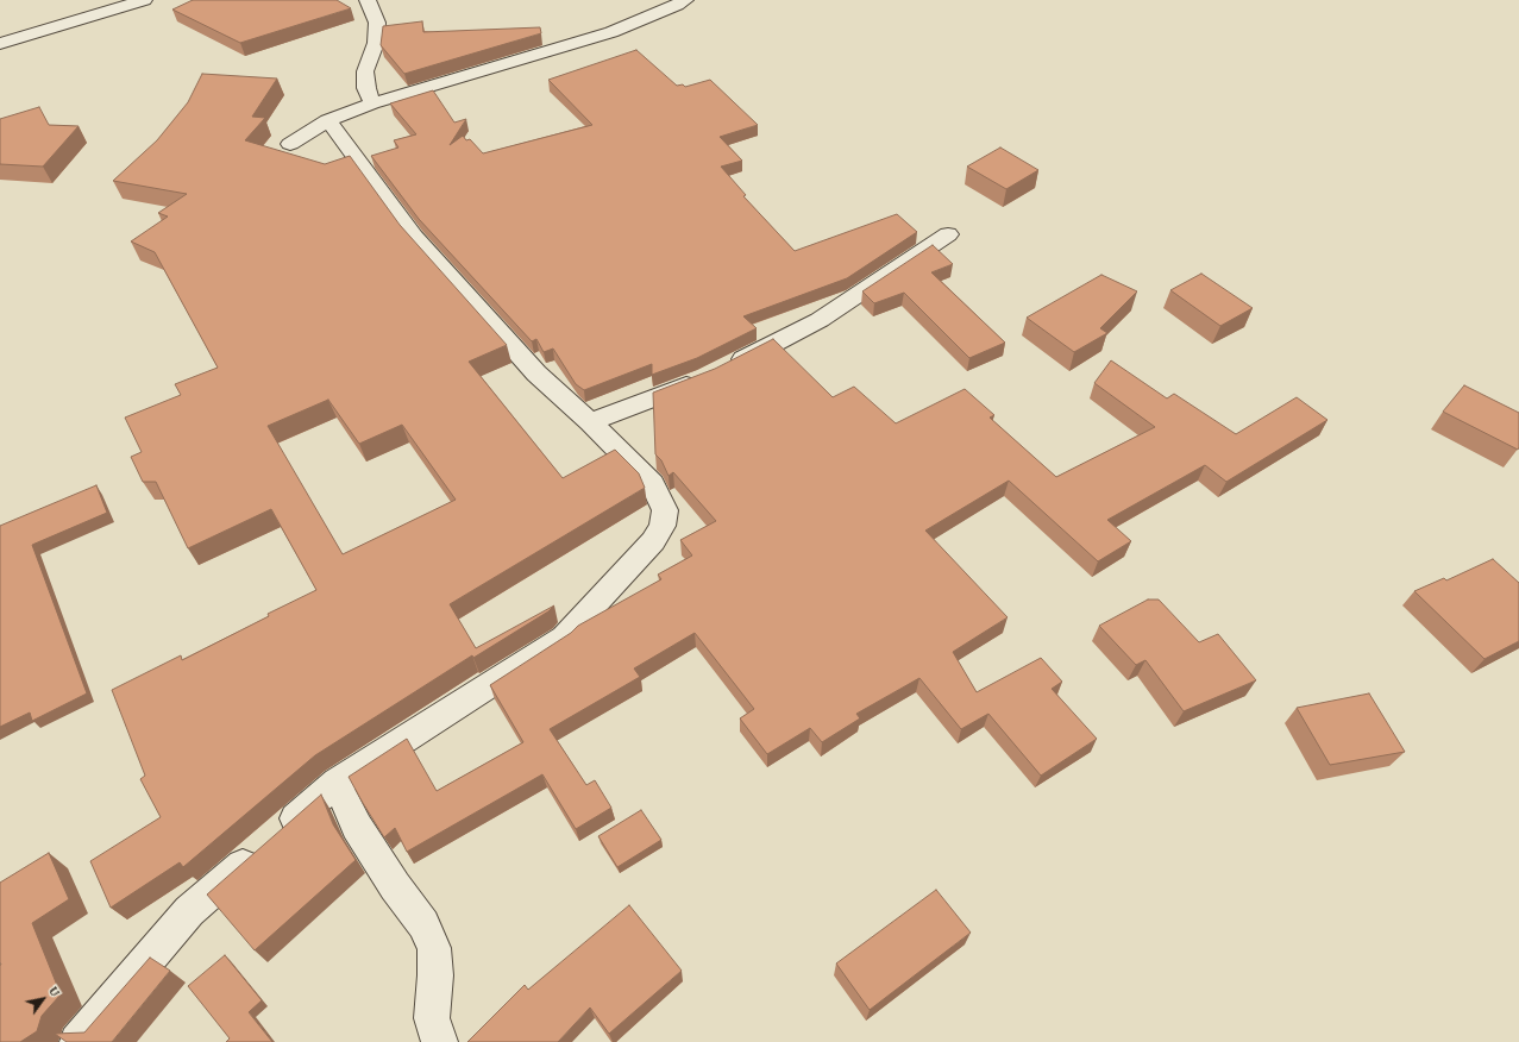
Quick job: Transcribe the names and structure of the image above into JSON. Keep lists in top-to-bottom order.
{
  "north": "top right"
}
